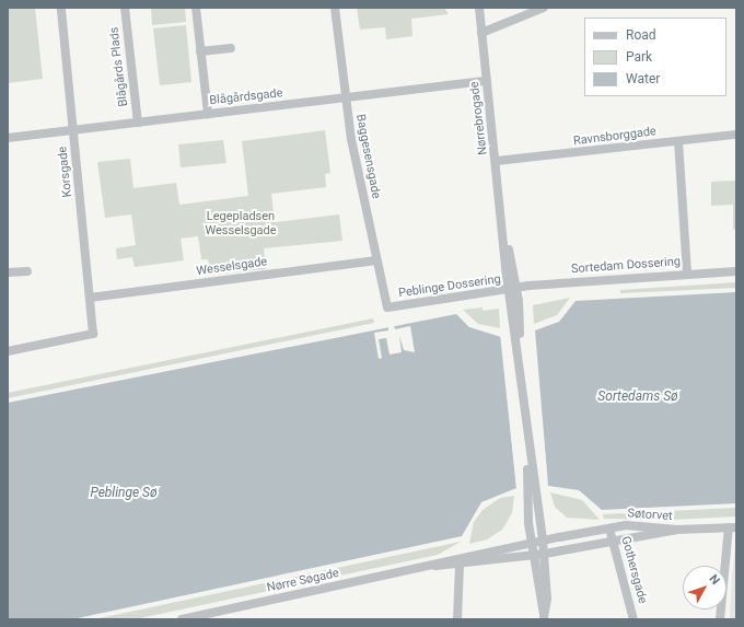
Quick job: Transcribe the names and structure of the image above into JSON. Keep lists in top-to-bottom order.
{
  "streets": {
    "street": [
      "Blågårds Plads",
      "Blågårdsgade",
      "Nørrebrogade",
      "Ravnsborggade",
      "Baggesensgade",
      "Korsgade",
      "Sortedam Dossering",
      "Wesselsgade",
      "Peblinge Dossering",
      "Søtorvet",
      "Gothersgade",
      "Nørre Søgade"
    ]
  },
  "crossings": [
    ["Blågårds Plads", "Blågårdsgade"],
    ["Blågårdsgade", "Nørrebrogade"],
    ["Blågårdsgade", "Baggesensgade"],
    ["Blågårdsgade", "Korsgade"],
    ["Nørrebrogade", "Ravnsborggade"],
    ["Nørrebrogade", "Sortedam Dossering"],
    ["Nørrebrogade", "Peblinge Dossering"],
    ["Baggesensgade", "Wesselsgade"],
    ["Baggesensgade", "Peblinge Dossering"],
    ["Korsgade", "Wesselsgade"],
    ["Sortedam Dossering", "Peblinge Dossering"],
    ["Søtorvet", "Gothersgade"],
    ["Søtorvet", "Nørre Søgade"]
  ],
  "water": ["Sortedams Sø", "Peblinge Sø"],
  "parks": ["Legepladsen Wesselsgade"],
  "legend": ["Road", "Park", "Water"],
  "north": "top right"
}
